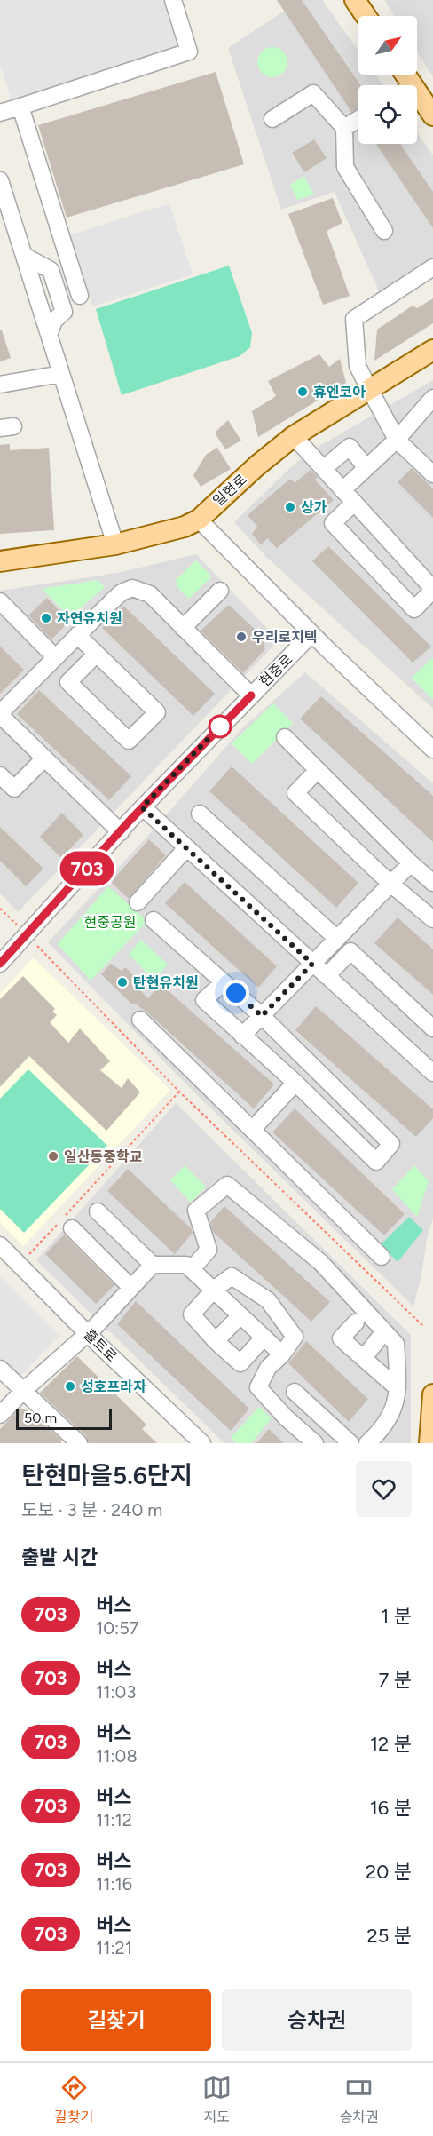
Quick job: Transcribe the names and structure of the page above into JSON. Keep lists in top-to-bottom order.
{
  "streets": {
    "main road": ["일현로"],
    "street": ["현중로", "홀트로"]
  },
  "parks": ["현중공원"],
  "places": [
    "휴엔코아",
    "상가",
    "자연유치원",
    "우리로지텍",
    "탄현유치원",
    "일산동중학교",
    "성호프라자"
  ],
  "lines": ["bus line 703"],
  "scale_bar": "50 m",
  "north": "top right",
  "page": {
    "on_map": "703",
    "scale": "50 m",
    "heading": [
      ["탄현마을5.6단지", "도보 · 3 분 · 240 m"],
      "출발 시간"
    ],
    "list": [
      {
        "mark": "703",
        "name": "버스",
        "note": "10:57",
        "value": "1 분"
      },
      {
        "mark": "703",
        "name": "버스",
        "note": "11:03",
        "value": "7 분"
      },
      {
        "mark": "703",
        "name": "버스",
        "note": "11:08",
        "value": "12 분"
      },
      {
        "mark": "703",
        "name": "버스",
        "note": "11:12",
        "value": "16 분"
      },
      {
        "mark": "703",
        "name": "버스",
        "note": "11:16",
        "value": "20 분"
      },
      {
        "mark": "703",
        "name": "버스",
        "note": "11:21",
        "value": "25 분"
      }
    ],
    "buttons": ["길찾기", "승차권"],
    "tabs": ["길찾기", "지도", "승차권"]
  }
}
